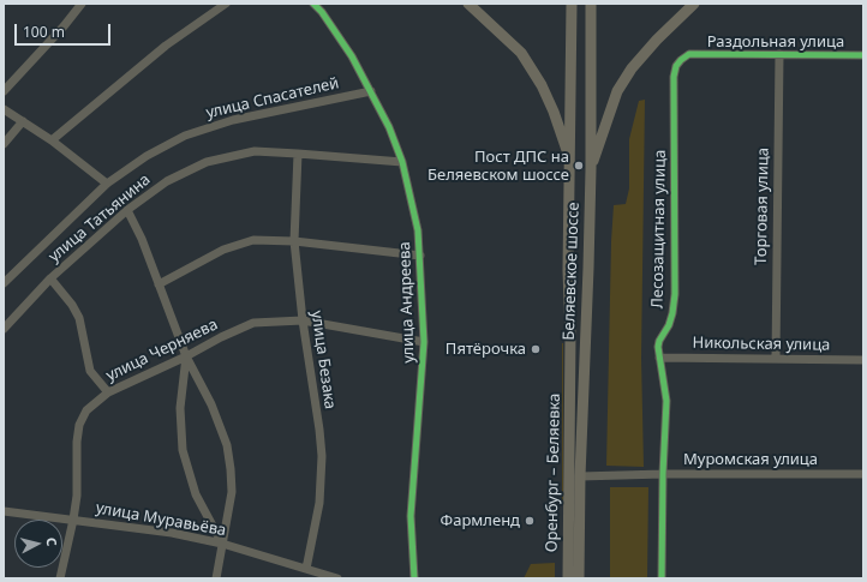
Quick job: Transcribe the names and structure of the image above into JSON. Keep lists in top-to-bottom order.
{
  "streets": {
    "main road": ["Беляевское шоссе", "Оренбург – Беляевка"],
    "street": [
      "Раздольная улица",
      "улица Спасателей",
      "Торговая улица",
      "улица Татьянина",
      "Лесозащитная улица",
      "улица Андреева",
      "Никольская улица",
      "улица Черняева",
      "улица Безака",
      "Муромская улица",
      "улица Муравьёва"
    ]
  },
  "crossings": [
    ["Раздольная улица", "Торговая улица"],
    ["Раздольная улица", "Лесозащитная улица"],
    ["улица Спасателей", "улица Андреева"],
    ["Торговая улица", "Никольская улица"],
    ["улица Татьянина", "улица Андреева"],
    ["улица Татьянина", "улица Безака"],
    ["Лесозащитная улица", "Никольская улица"],
    ["Лесозащитная улица", "Муромская улица"],
    ["Беляевское шоссе", "Оренбург – Беляевка"],
    ["улица Андреева", "улица Черняева"],
    ["улица Черняева", "улица Безака"],
    ["улица Черняева", "улица Муравьёва"],
    ["улица Безака", "улица Муравьёва"],
    ["Муромская улица", "Оренбург – Беляевка"]
  ],
  "places": ["Пост ДПС на Беляевском шоссе", "Пятёрочка", "Фармленд"],
  "scale_bar": "100 m",
  "north": "right"
}
